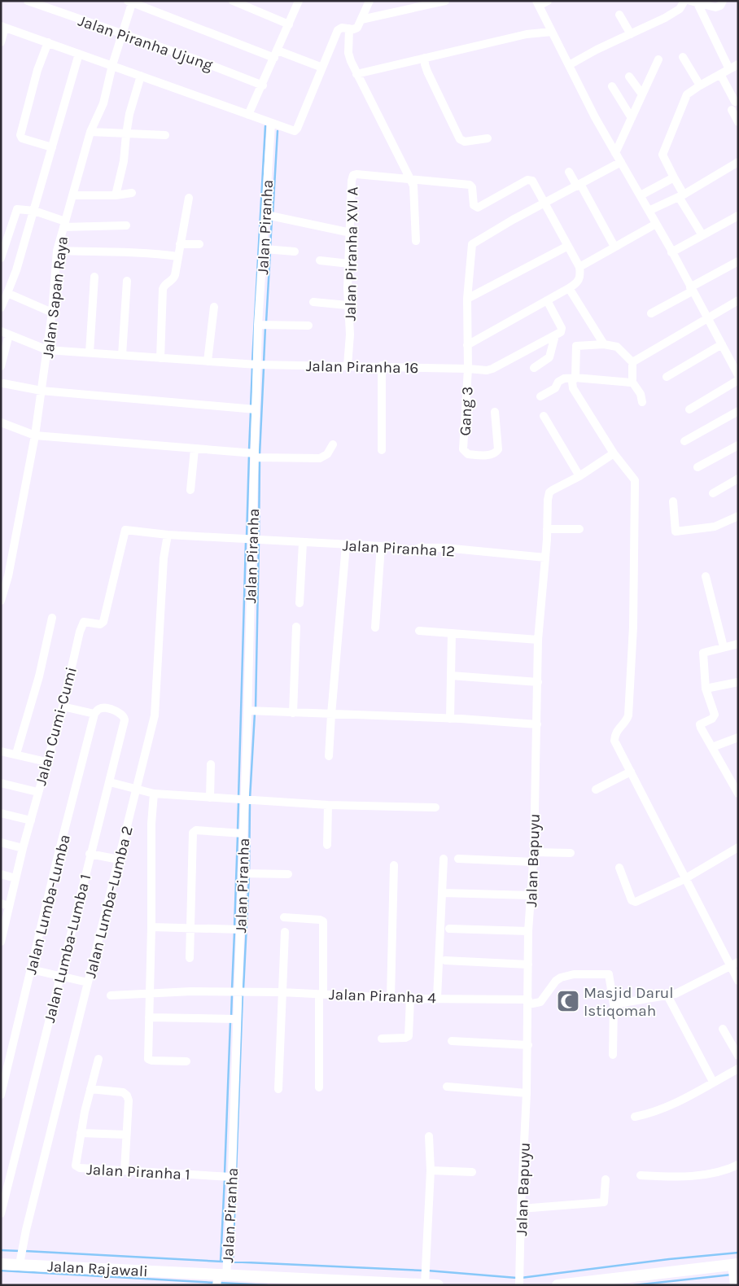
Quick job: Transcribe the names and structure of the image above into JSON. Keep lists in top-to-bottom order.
{
  "streets": {
    "main road": ["Jalan Rajawali"],
    "street": [
      "Jalan Piranha Ujung",
      "Jalan Piranha",
      "Jalan Piranha XVI A",
      "Jalan Sapan Raya",
      "Jalan Piranha 16",
      "Gang 3",
      "Jalan Piranha 12",
      "Jalan Cumi-Cumi",
      "Jalan Bapuyu",
      "Jalan Lumba-Lumba 2",
      "Jalan Lumba-Lumba",
      "Jalan Lumba-Lumba 1",
      "Jalan Piranha 4",
      "Jalan Piranha 1"
    ]
  },
  "crossings": [
    ["Jalan Piranha Ujung", "Jalan Sapan Raya"],
    ["Jalan Piranha", "Jalan Piranha 16"],
    ["Jalan Piranha", "Jalan Piranha 12"],
    ["Jalan Piranha", "Jalan Piranha 4"],
    ["Jalan Piranha", "Jalan Piranha 1"],
    ["Jalan Piranha", "Jalan Rajawali"],
    ["Jalan Piranha XVI A", "Jalan Piranha 16"],
    ["Jalan Sapan Raya", "Jalan Piranha 16"],
    ["Jalan Piranha 16", "Gang 3"],
    ["Jalan Piranha 12", "Jalan Cumi-Cumi"],
    ["Jalan Piranha 12", "Jalan Bapuyu"],
    ["Jalan Piranha 12", "Jalan Lumba-Lumba 2"],
    ["Jalan Bapuyu", "Jalan Piranha 4"],
    ["Jalan Lumba-Lumba 2", "Jalan Rajawali"],
    ["Jalan Lumba-Lumba", "Jalan Lumba-Lumba 1"]
  ],
  "places": {
    "mosque": ["Masjid Darul Istiqomah"]
  }
}
